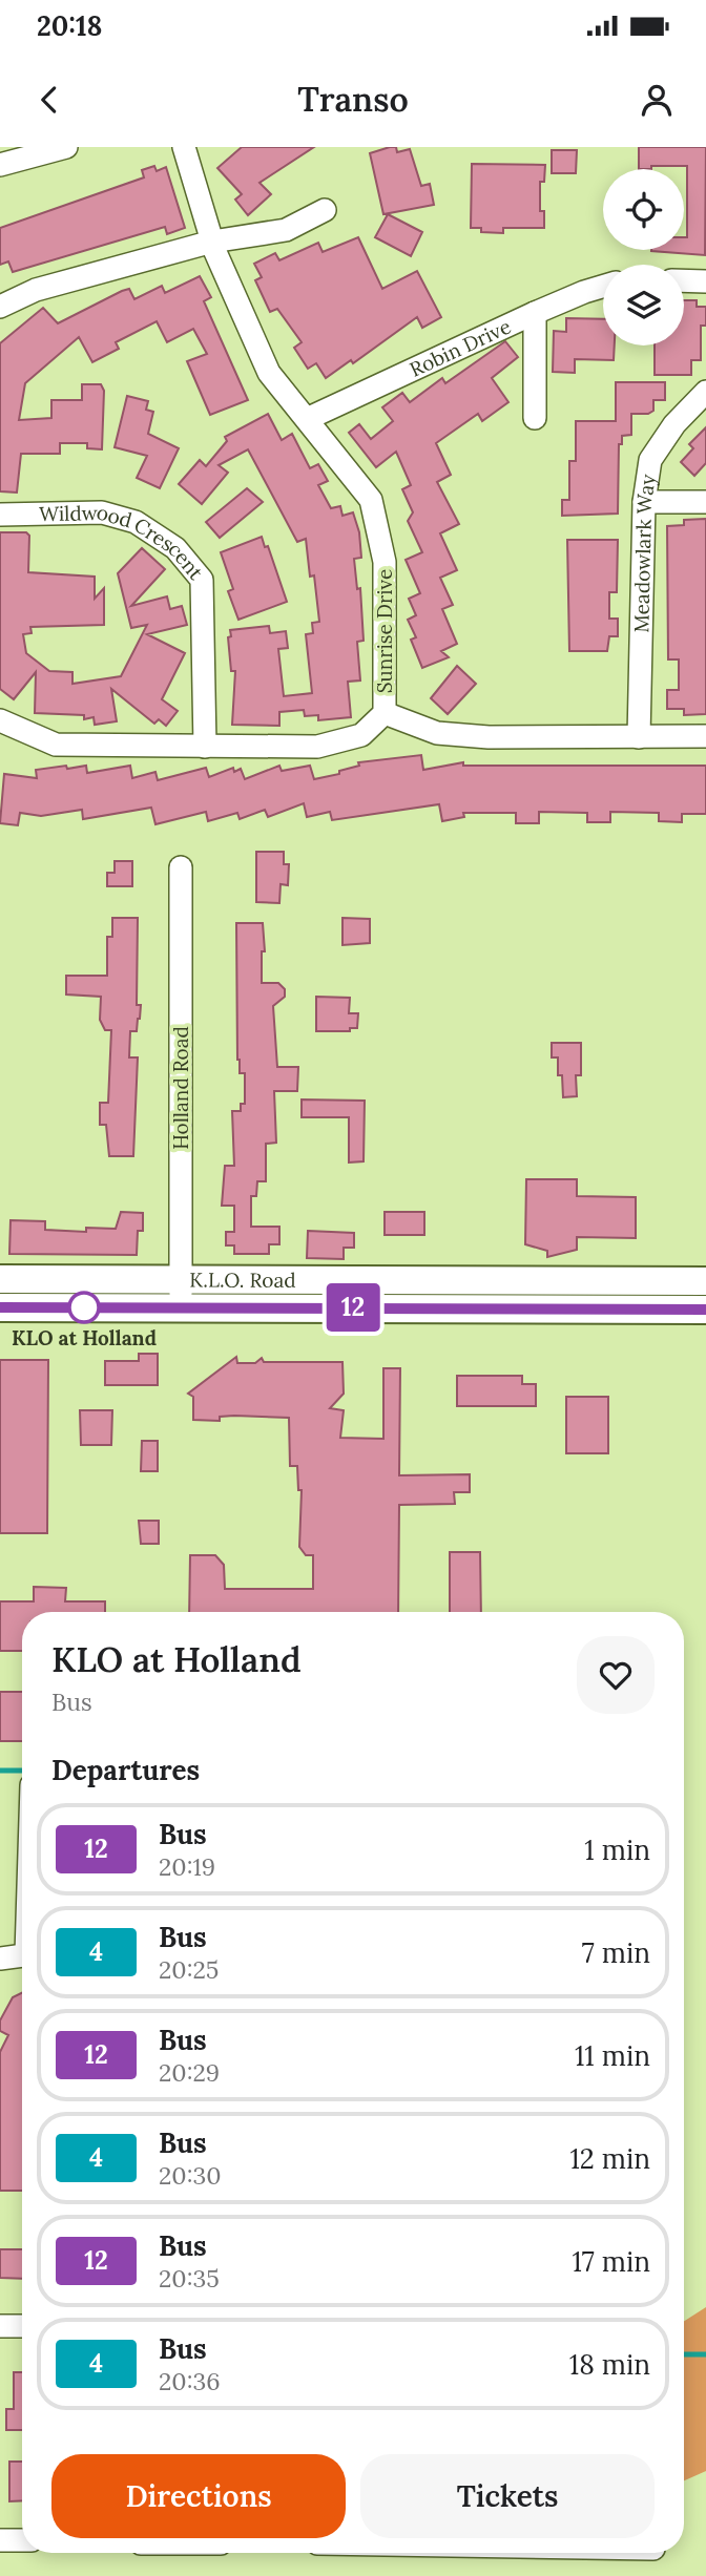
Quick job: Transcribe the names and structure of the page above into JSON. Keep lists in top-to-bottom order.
{
  "streets": {
    "main road": ["K.L.O. Road"],
    "street": [
      "Robin Drive",
      "Wildwood Crescent",
      "Meadowlark Way",
      "Sunrise Drive",
      "Holland Road"
    ]
  },
  "crossings": [
    ["Robin Drive", "Sunrise Drive"],
    ["Wildwood Crescent", "Sunrise Drive"],
    ["Holland Road", "K.L.O. Road"]
  ],
  "places": ["KLO at Holland"],
  "lines": ["bus line 12"],
  "page": {
    "status": "20:18",
    "header": "Transo",
    "on_map": "12",
    "heading": [
      ["KLO at Holland", "Bus"],
      "Departures"
    ],
    "list": [
      {
        "mark": "12",
        "name": "Bus",
        "note": "20:19",
        "value": "1 min"
      },
      {
        "mark": "4",
        "name": "Bus",
        "note": "20:25",
        "value": "7 min"
      },
      {
        "mark": "12",
        "name": "Bus",
        "note": "20:29",
        "value": "11 min"
      },
      {
        "mark": "4",
        "name": "Bus",
        "note": "20:30",
        "value": "12 min"
      },
      {
        "mark": "12",
        "name": "Bus",
        "note": "20:35",
        "value": "17 min"
      },
      {
        "mark": "4",
        "name": "Bus",
        "note": "20:36",
        "value": "18 min"
      }
    ],
    "buttons": ["Directions", "Tickets"]
  }
}
